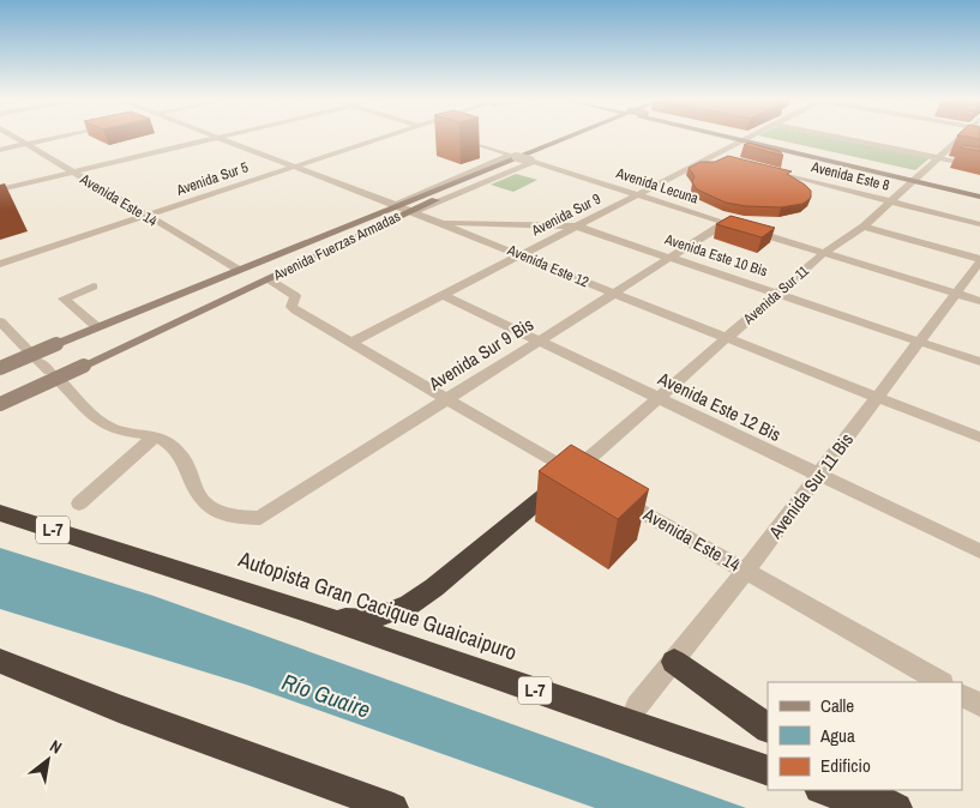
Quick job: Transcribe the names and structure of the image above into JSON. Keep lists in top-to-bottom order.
{
  "streets": {
    "highway": ["L-7", "Autopista Gran Cacique Guaicaipuro"],
    "main road": ["Avenida Fuerzas Armadas"],
    "street": [
      "Avenida Este 8",
      "Avenida Sur 5",
      "Avenida Lecuna",
      "Avenida Este 14",
      "Avenida Sur 9",
      "Avenida Este 10 Bis",
      "Avenida Este 12",
      "Avenida Sur 11",
      "Avenida Sur 9 Bis",
      "Avenida Este 12 Bis",
      "Avenida Sur 11 Bis"
    ]
  },
  "crossings": [
    ["Avenida Este 8", "Avenida Sur 11"],
    ["Avenida Sur 5", "Avenida Este 14"],
    ["Avenida Sur 5", "Avenida Este 12"],
    ["Avenida Lecuna", "Avenida Sur 9"],
    ["Avenida Lecuna", "Avenida Sur 11"],
    ["Avenida Lecuna", "Avenida Sur 9 Bis"],
    ["Avenida Lecuna", "Avenida Sur 11 Bis"],
    ["Avenida Este 14", "Avenida Fuerzas Armadas"],
    ["Avenida Este 14", "Avenida Sur 11 Bis"],
    ["Avenida Sur 9", "Avenida Este 10 Bis"],
    ["Avenida Sur 9", "Avenida Este 12"],
    ["Avenida Sur 9", "Avenida Este 12 Bis"],
    ["Avenida Fuerzas Armadas", "Avenida Este 12"],
    ["Avenida Este 10 Bis", "Avenida Este 12"],
    ["Avenida Este 10 Bis", "Avenida Sur 11"],
    ["Avenida Este 10 Bis", "Avenida Sur 9 Bis"],
    ["Avenida Este 10 Bis", "Avenida Sur 11 Bis"],
    ["Avenida Este 12", "Avenida Sur 11"],
    ["Avenida Este 12", "Avenida Sur 9 Bis"],
    ["Avenida Este 12", "Avenida Sur 11 Bis"],
    ["Avenida Sur 11", "Avenida Este 12 Bis"],
    ["Avenida Sur 9 Bis", "Avenida Este 12 Bis"],
    ["Avenida Este 12 Bis", "Avenida Sur 11 Bis"]
  ],
  "water": ["Río Guaire"],
  "legend": ["Calle", "Agua", "Edificio"],
  "north": "top right"
}
